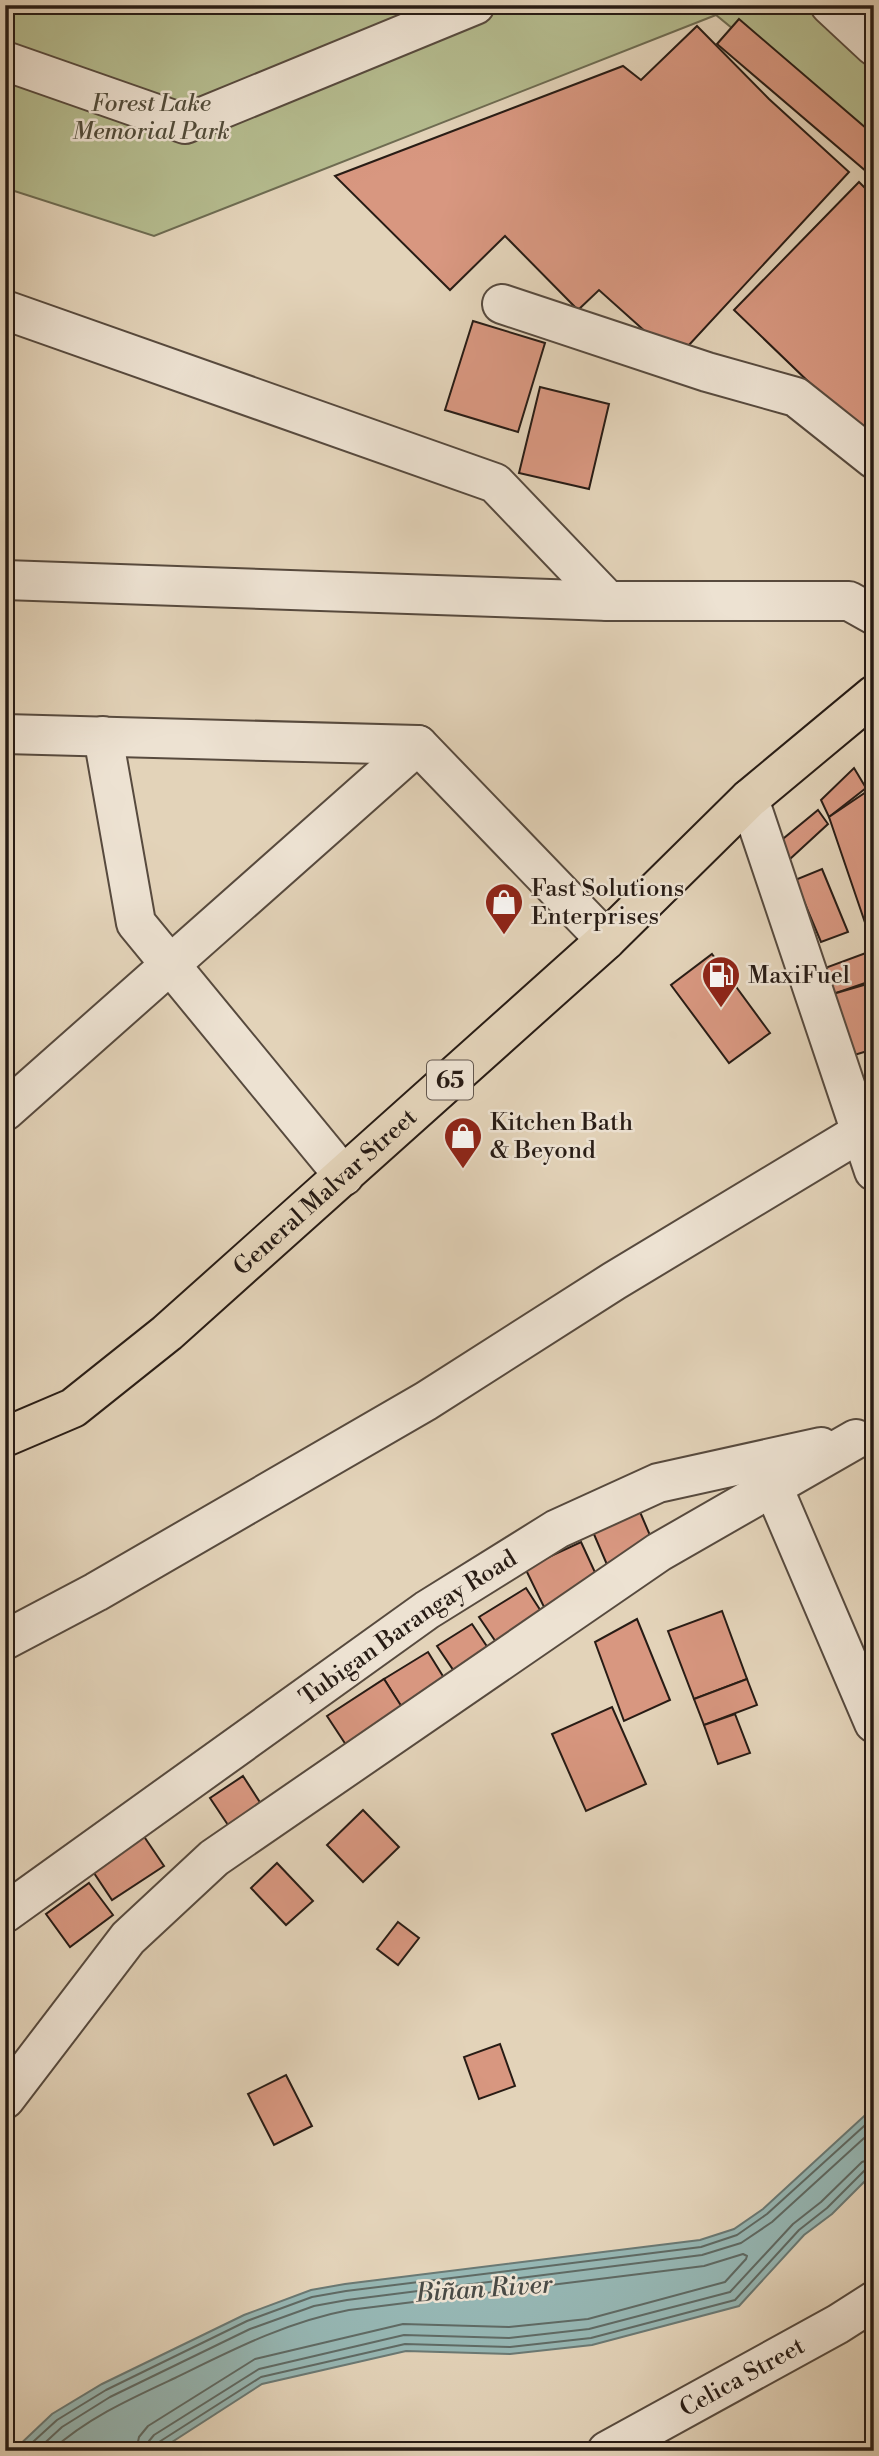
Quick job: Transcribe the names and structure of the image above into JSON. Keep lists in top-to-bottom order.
{
  "streets": {
    "highway": ["65", "General Malvar Street"],
    "street": ["Tubigan Barangay Road", "Celica Street"]
  },
  "water": ["Biñan River"],
  "parks": ["Forest Lake Memorial Park"],
  "places": {
    "shop": ["Fast Solutions Enterprises", "Kitchen Bath & Beyond"],
    "fuel station": ["MaxiFuel"]
  }
}
